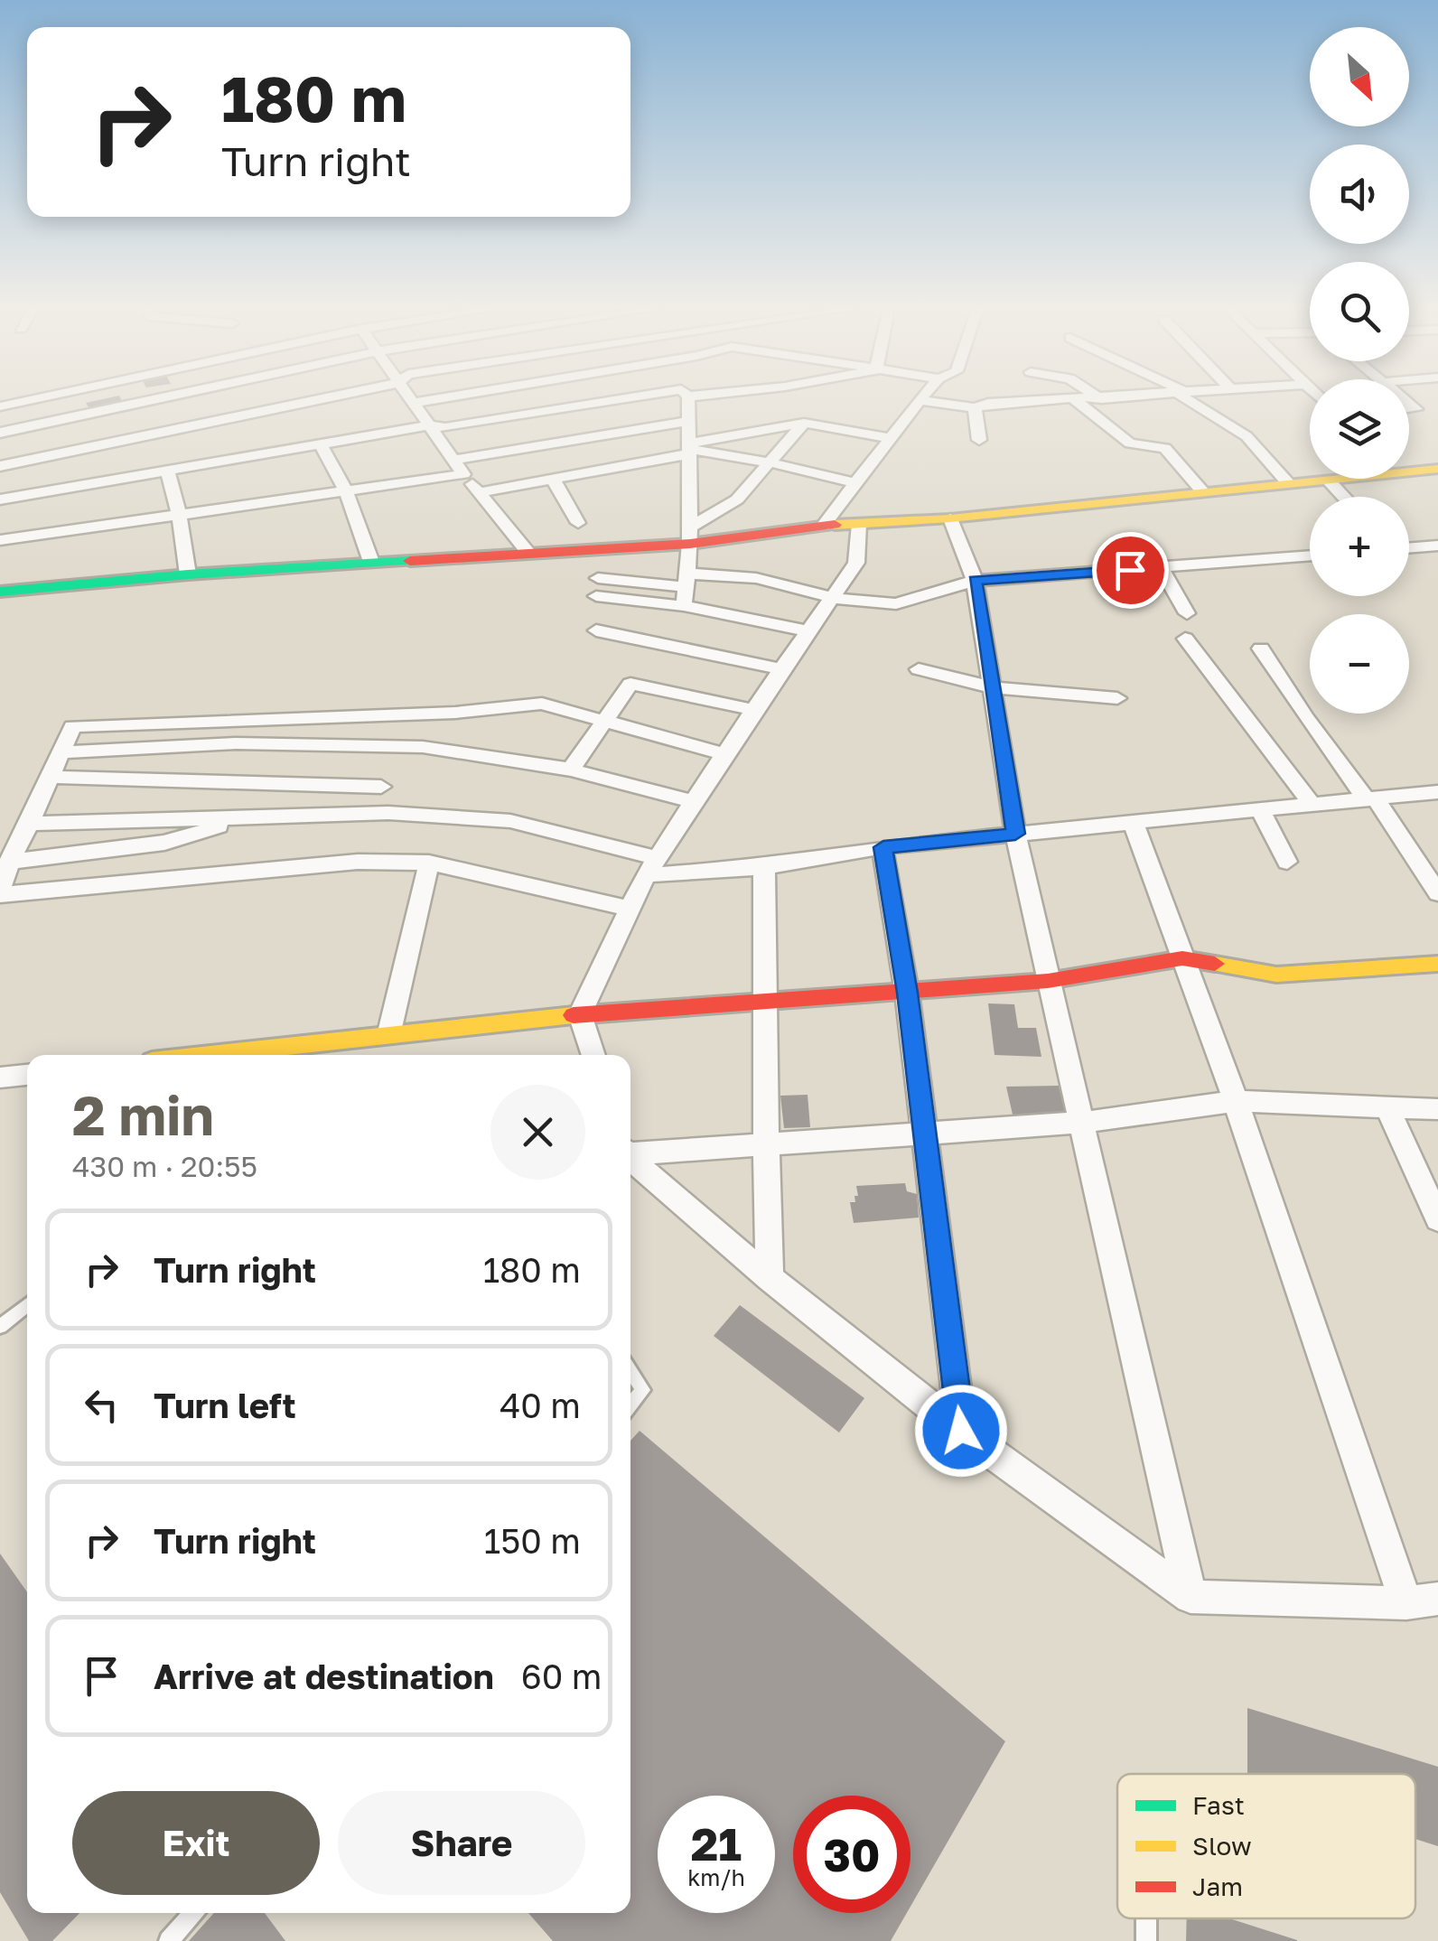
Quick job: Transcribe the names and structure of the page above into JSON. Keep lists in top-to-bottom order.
{
  "legend": ["Fast", "Slow", "Jam"],
  "north": "bottom right",
  "page": {
    "map_buttons": ["+", "−"],
    "turn": ["180 m", "Turn right"],
    "heading": ["2 min", "430 m · 20:55"],
    "list": [
      {
        "name": "Turn right",
        "value": "180 m"
      },
      {
        "name": "Turn left",
        "value": "40 m"
      },
      {
        "name": "Turn right",
        "value": "150 m"
      },
      {
        "name": "Arrive at destination",
        "value": "60 m"
      }
    ],
    "buttons": ["Exit", "Share"],
    "speed": "21 km/h",
    "limit": "30"
  }
}
